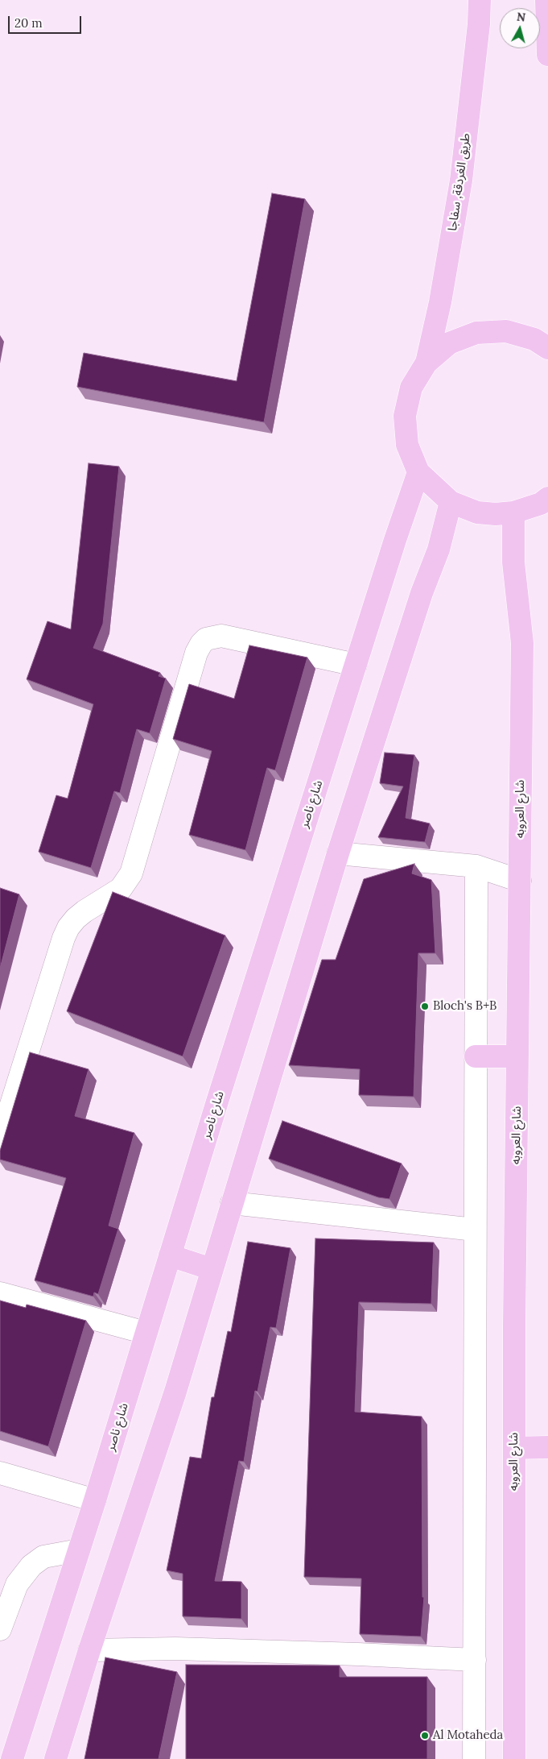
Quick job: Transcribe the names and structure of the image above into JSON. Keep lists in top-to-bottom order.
{
  "streets": {
    "main road": ["طريق الغردقة, سفاجا", "شارع ناصر", "شارع العروبه"]
  },
  "places": ["Bloch's B+B", "Al Motaheda"],
  "scale_bar": "20 m",
  "north": "top"
}
